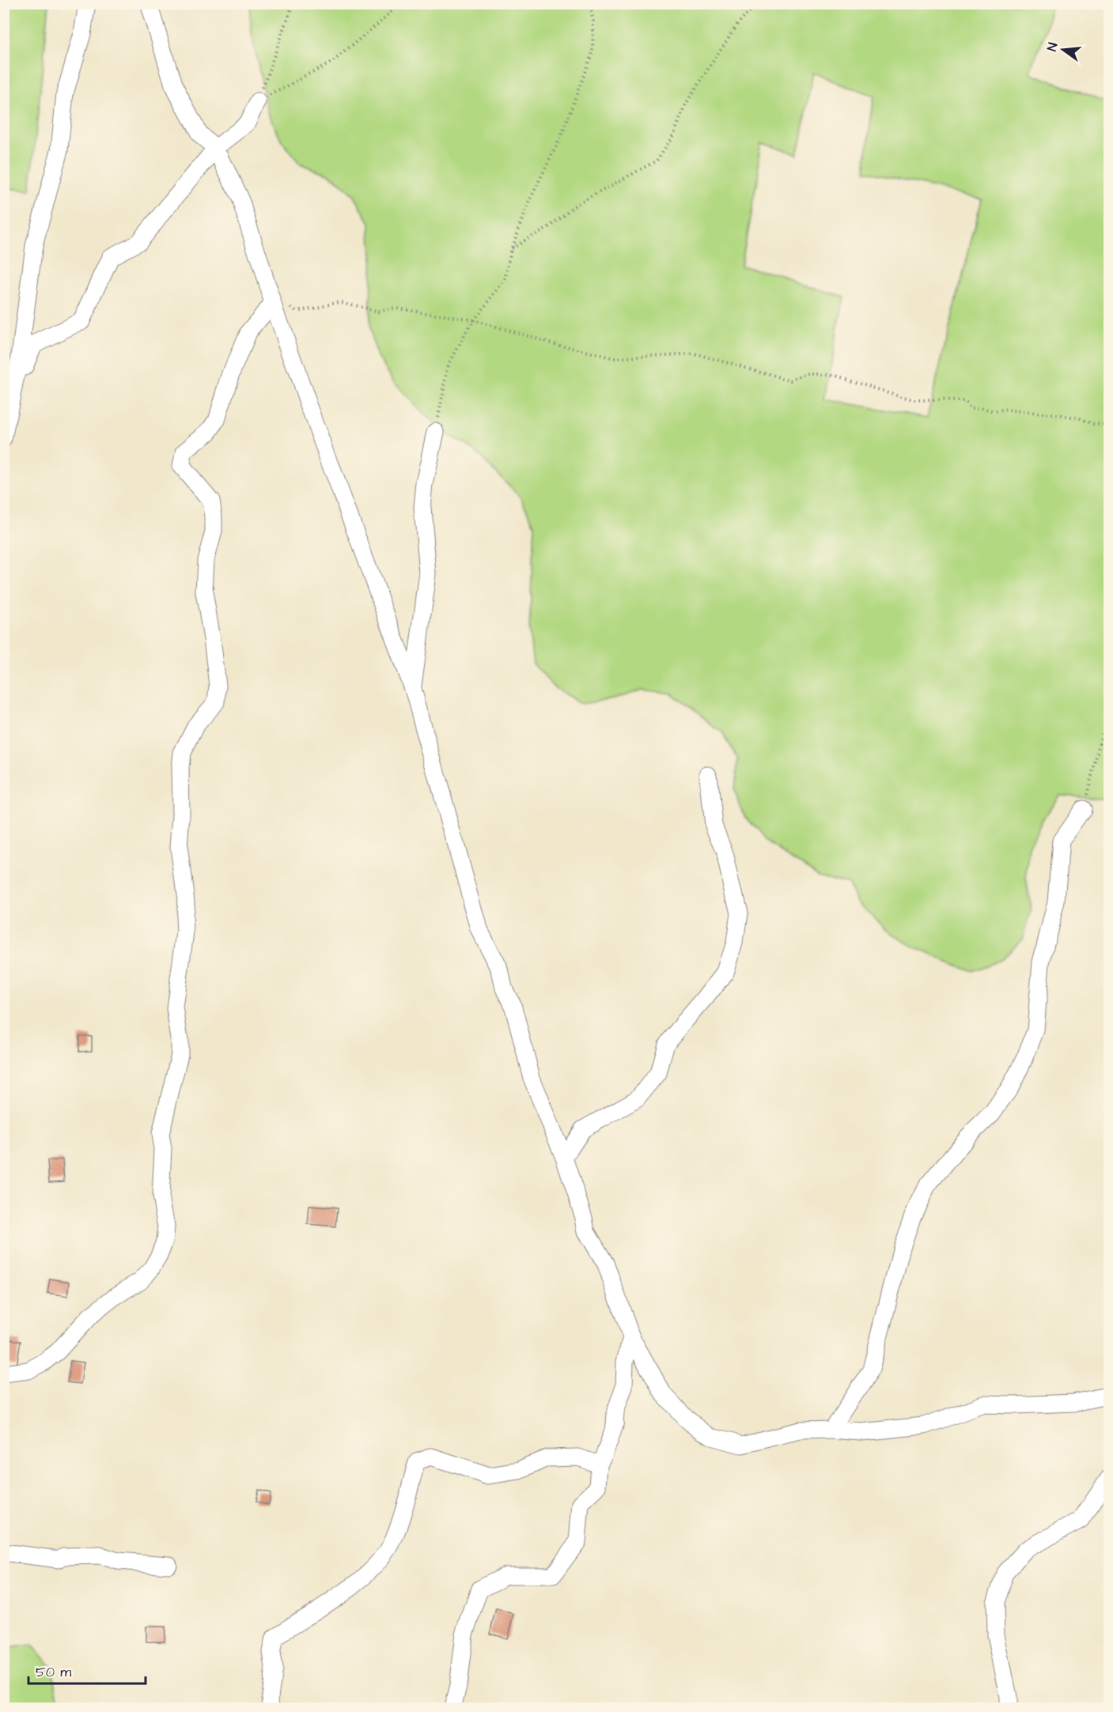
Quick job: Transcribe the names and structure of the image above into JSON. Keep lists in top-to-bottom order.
{
  "scale_bar": "50 m",
  "north": "left"
}
